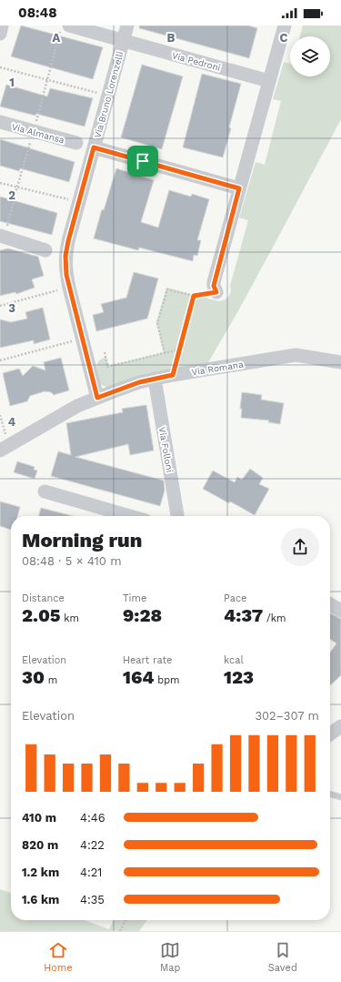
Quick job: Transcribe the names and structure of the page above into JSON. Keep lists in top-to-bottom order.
{
  "streets": {
    "street": [
      "Via Pedroni",
      "Via Bruno Lorenzelli",
      "Via Almansa",
      "Via Romana",
      "Via Folloni"
    ]
  },
  "crossings": [
    ["Via Pedroni", "Via Bruno Lorenzelli"],
    ["Via Bruno Lorenzelli", "Via Romana"],
    ["Via Romana", "Via Folloni"]
  ],
  "page": {
    "status": "08:48",
    "heading": ["Morning run", "08:48 · 5 × 410 m"],
    "stats": [
      ["Distance", "2.05 km"],
      ["Time", "9:28"],
      ["Pace", "4:37 /km"],
      ["Elevation", "30 m"],
      ["Heart rate", "164 bpm"],
      ["kcal", "123"]
    ],
    "chart": ["Elevation", "302–307 m"],
    "list": [
      {
        "name": "410 m",
        "note": "4:46"
      },
      {
        "name": "820 m",
        "note": "4:22"
      },
      {
        "name": "1.2 km",
        "note": "4:21"
      },
      {
        "name": "1.6 km",
        "note": "4:35"
      }
    ],
    "tabs": ["Home", "Map", "Saved"]
  },
  "grid": {
    "columns": ["A", "B", "C"],
    "rows": [
      "1",
      "2",
      "3",
      "4"
    ]
  }
}
